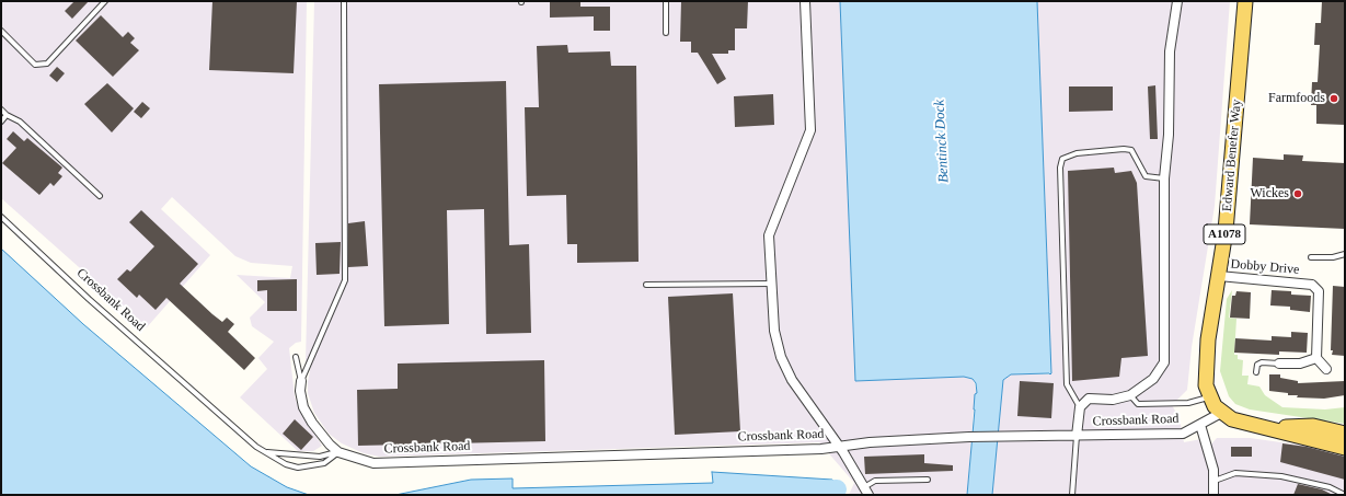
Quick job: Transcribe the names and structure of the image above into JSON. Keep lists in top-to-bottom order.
{
  "streets": {
    "main road": ["Edward Benefer Way", "A1078"],
    "street": ["Dobby Drive", "Crossbank Road"]
  },
  "crossings": [
    ["Edward Benefer Way", "Dobby Drive"],
    ["Edward Benefer Way", "Crossbank Road"]
  ],
  "water": ["Bentinck Dock"],
  "places": ["Farmfoods", "Wickes"]
}
